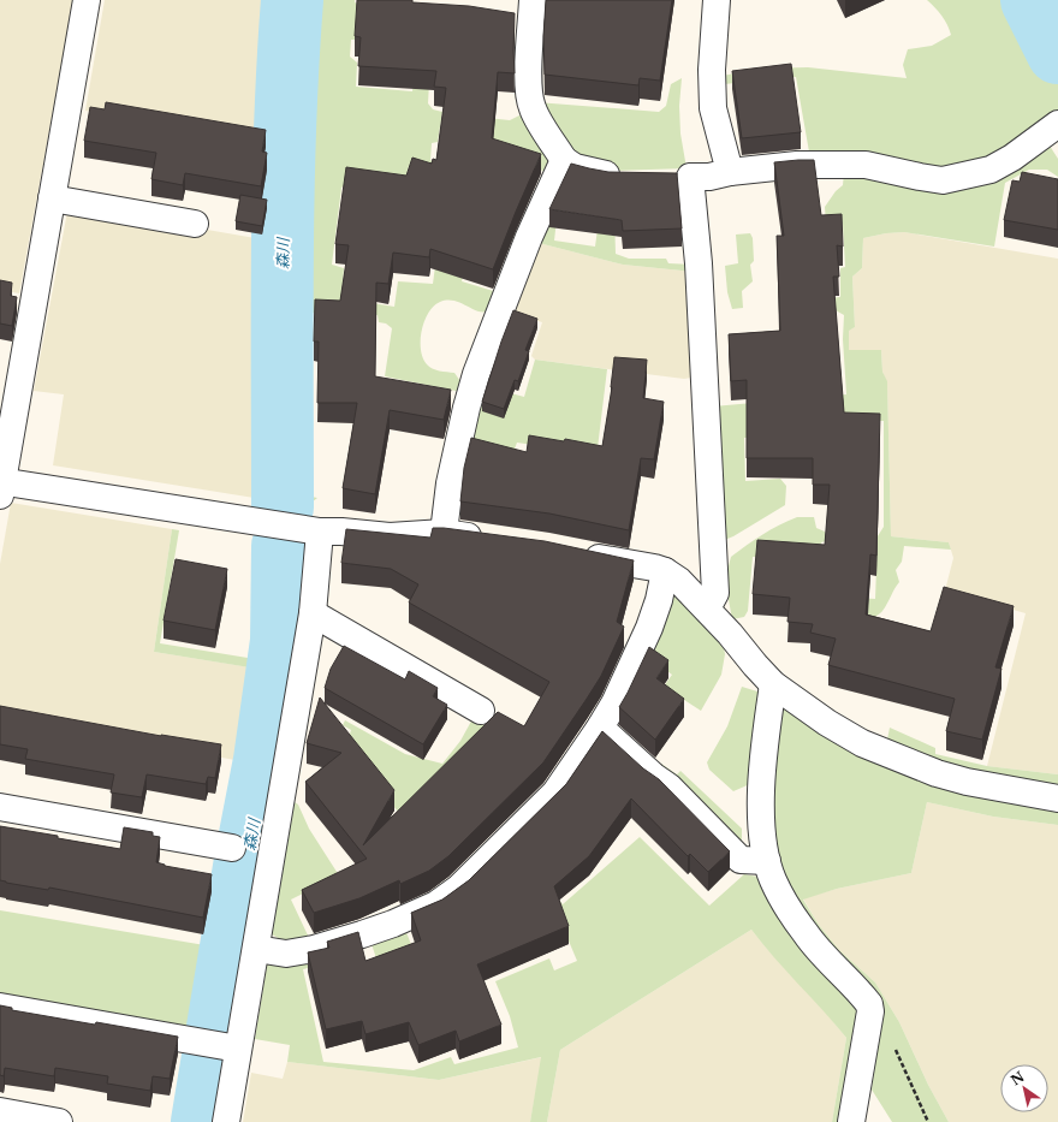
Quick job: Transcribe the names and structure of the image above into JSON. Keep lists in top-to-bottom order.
{
  "water": ["森川"],
  "north": "top left"
}
